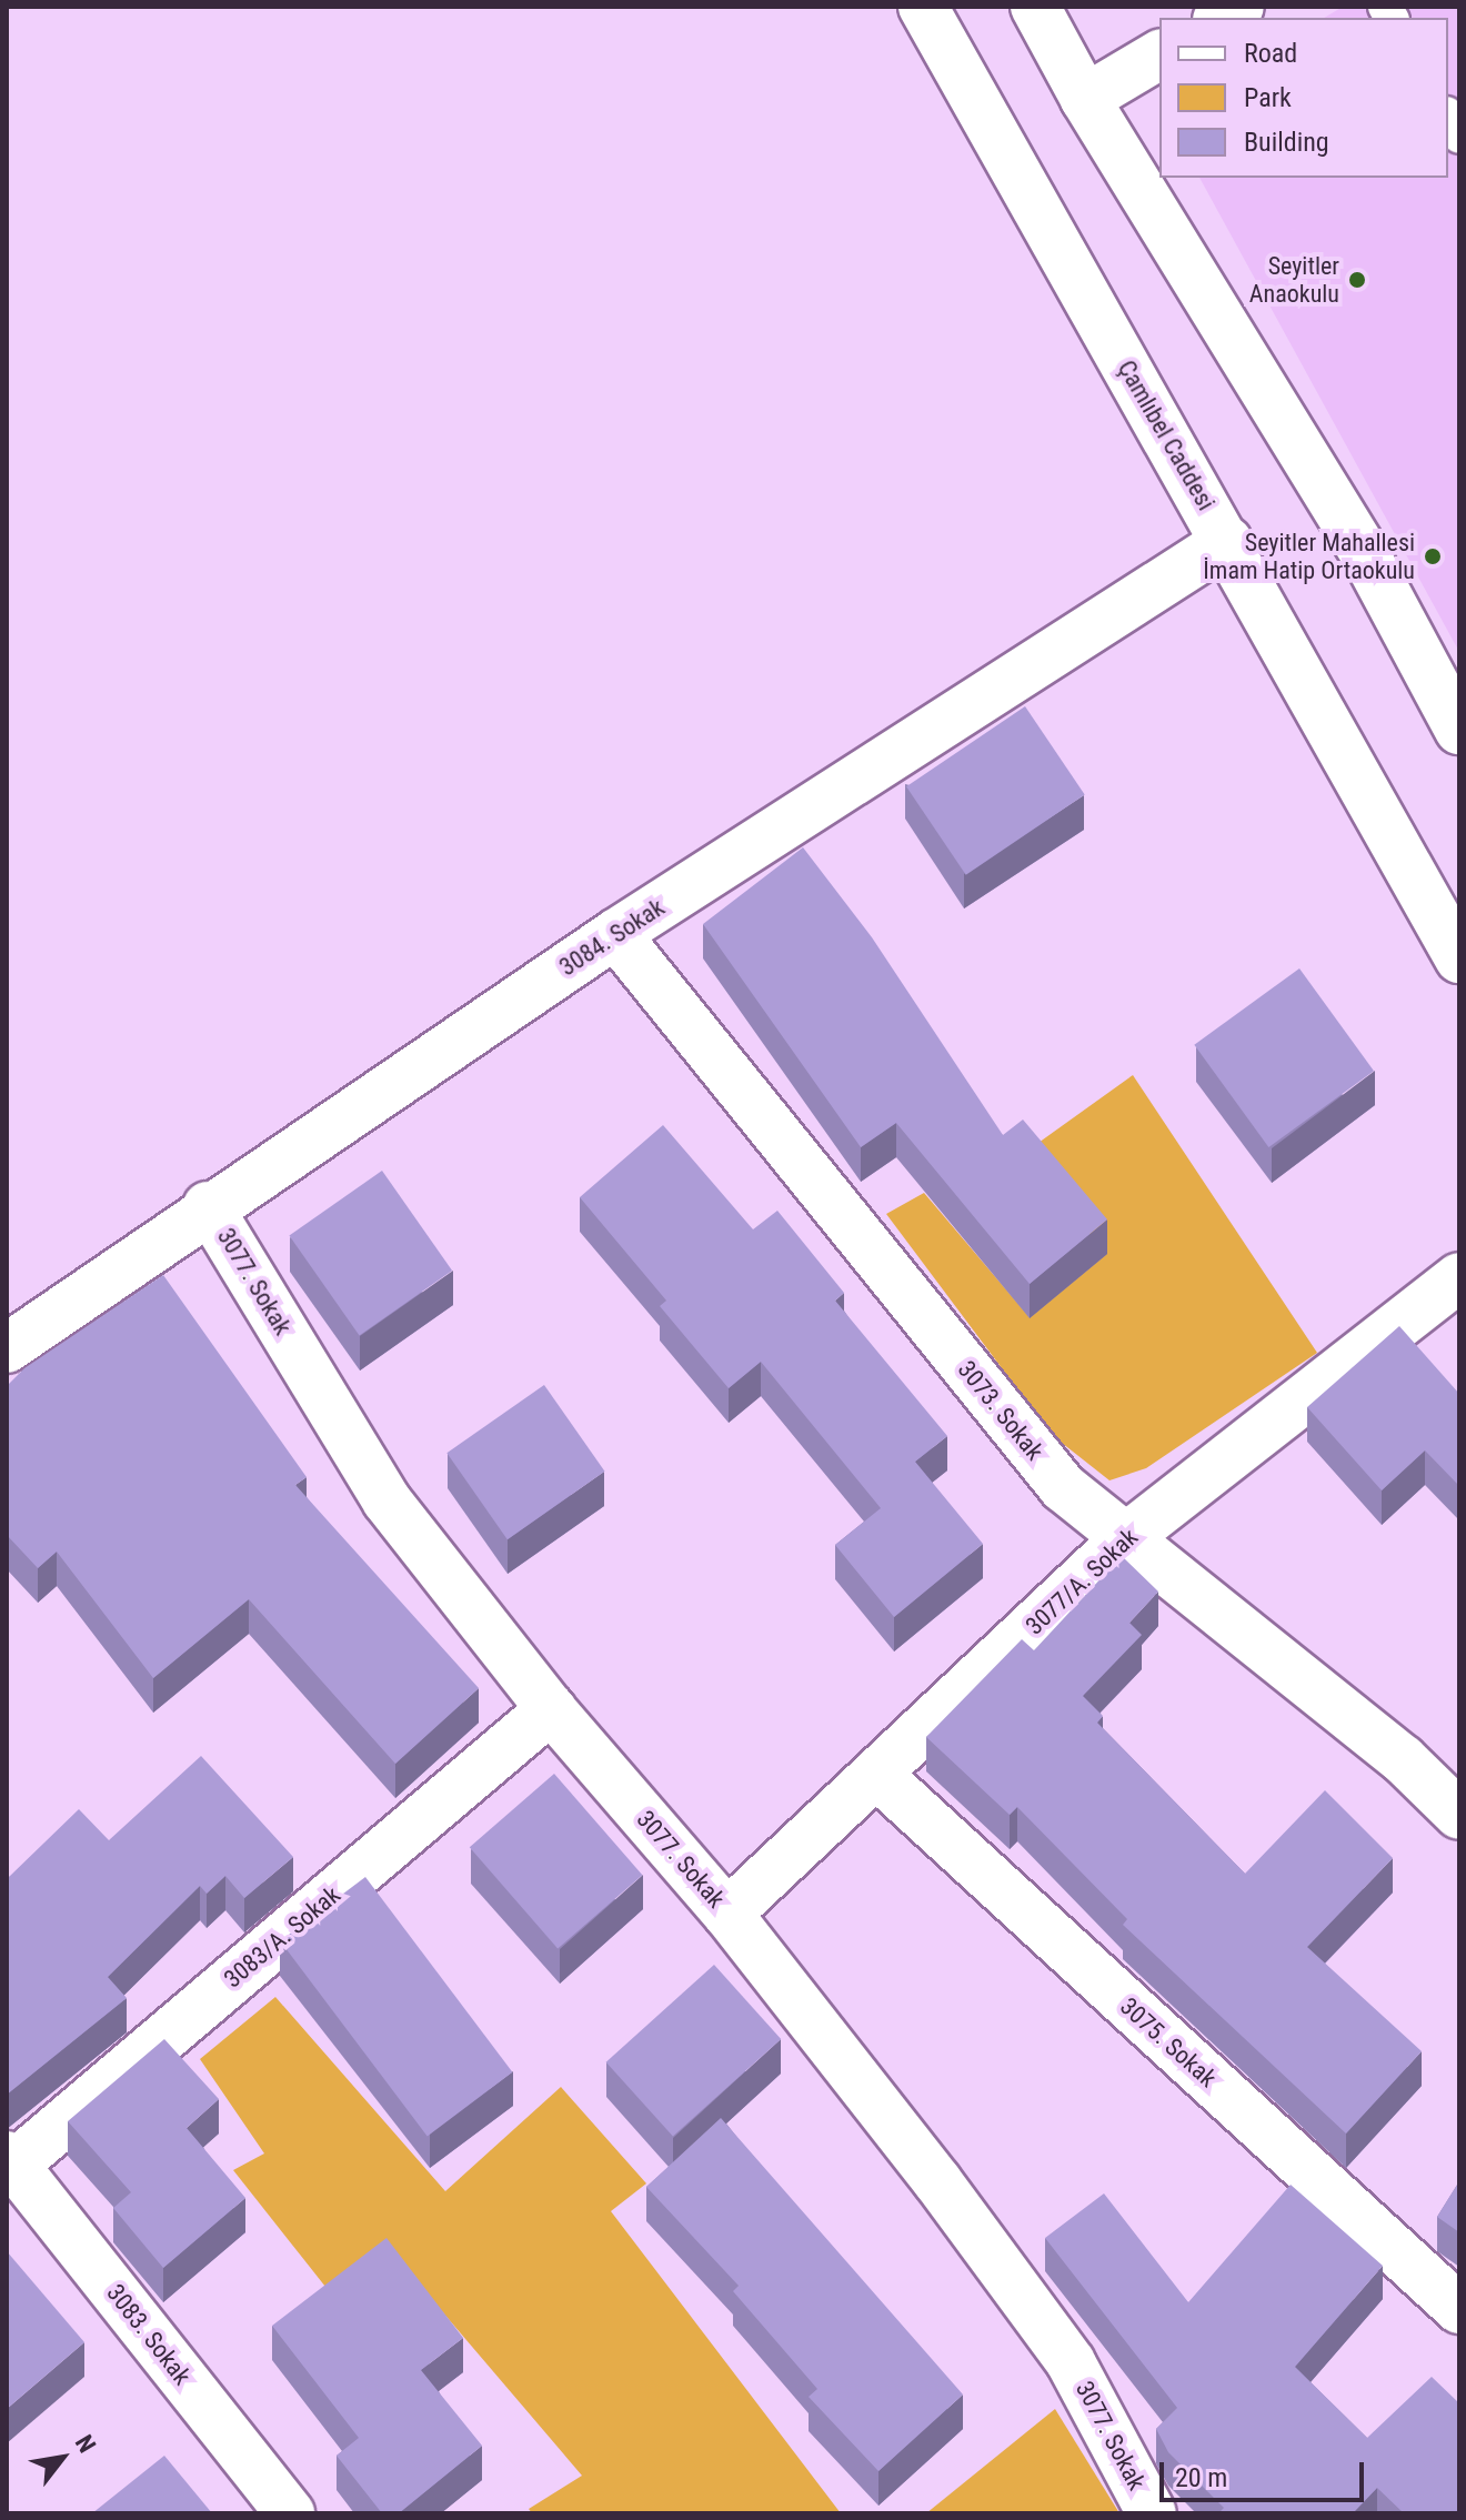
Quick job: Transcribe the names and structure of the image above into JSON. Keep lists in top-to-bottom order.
{
  "streets": {
    "street": [
      "Çamlıbel Caddesi",
      "3084. Sokak",
      "3077. Sokak",
      "3073. Sokak",
      "3077/A. Sokak",
      "3083/A. Sokak",
      "3075. Sokak",
      "3083. Sokak"
    ]
  },
  "crossings": [
    ["Çamlıbel Caddesi", "3084. Sokak"],
    ["3084. Sokak", "3077. Sokak"],
    ["3084. Sokak", "3073. Sokak"],
    ["3077. Sokak", "3077/A. Sokak"],
    ["3077. Sokak", "3083/A. Sokak"],
    ["3073. Sokak", "3077/A. Sokak"],
    ["3077/A. Sokak", "3075. Sokak"],
    ["3083/A. Sokak", "3083. Sokak"]
  ],
  "places": ["Seyitler Anaokulu", "Seyitler Mahallesi İmam Hatip Ortaokulu"],
  "legend": ["Road", "Park", "Building"],
  "scale_bar": "20 m",
  "north": "top right"
}
